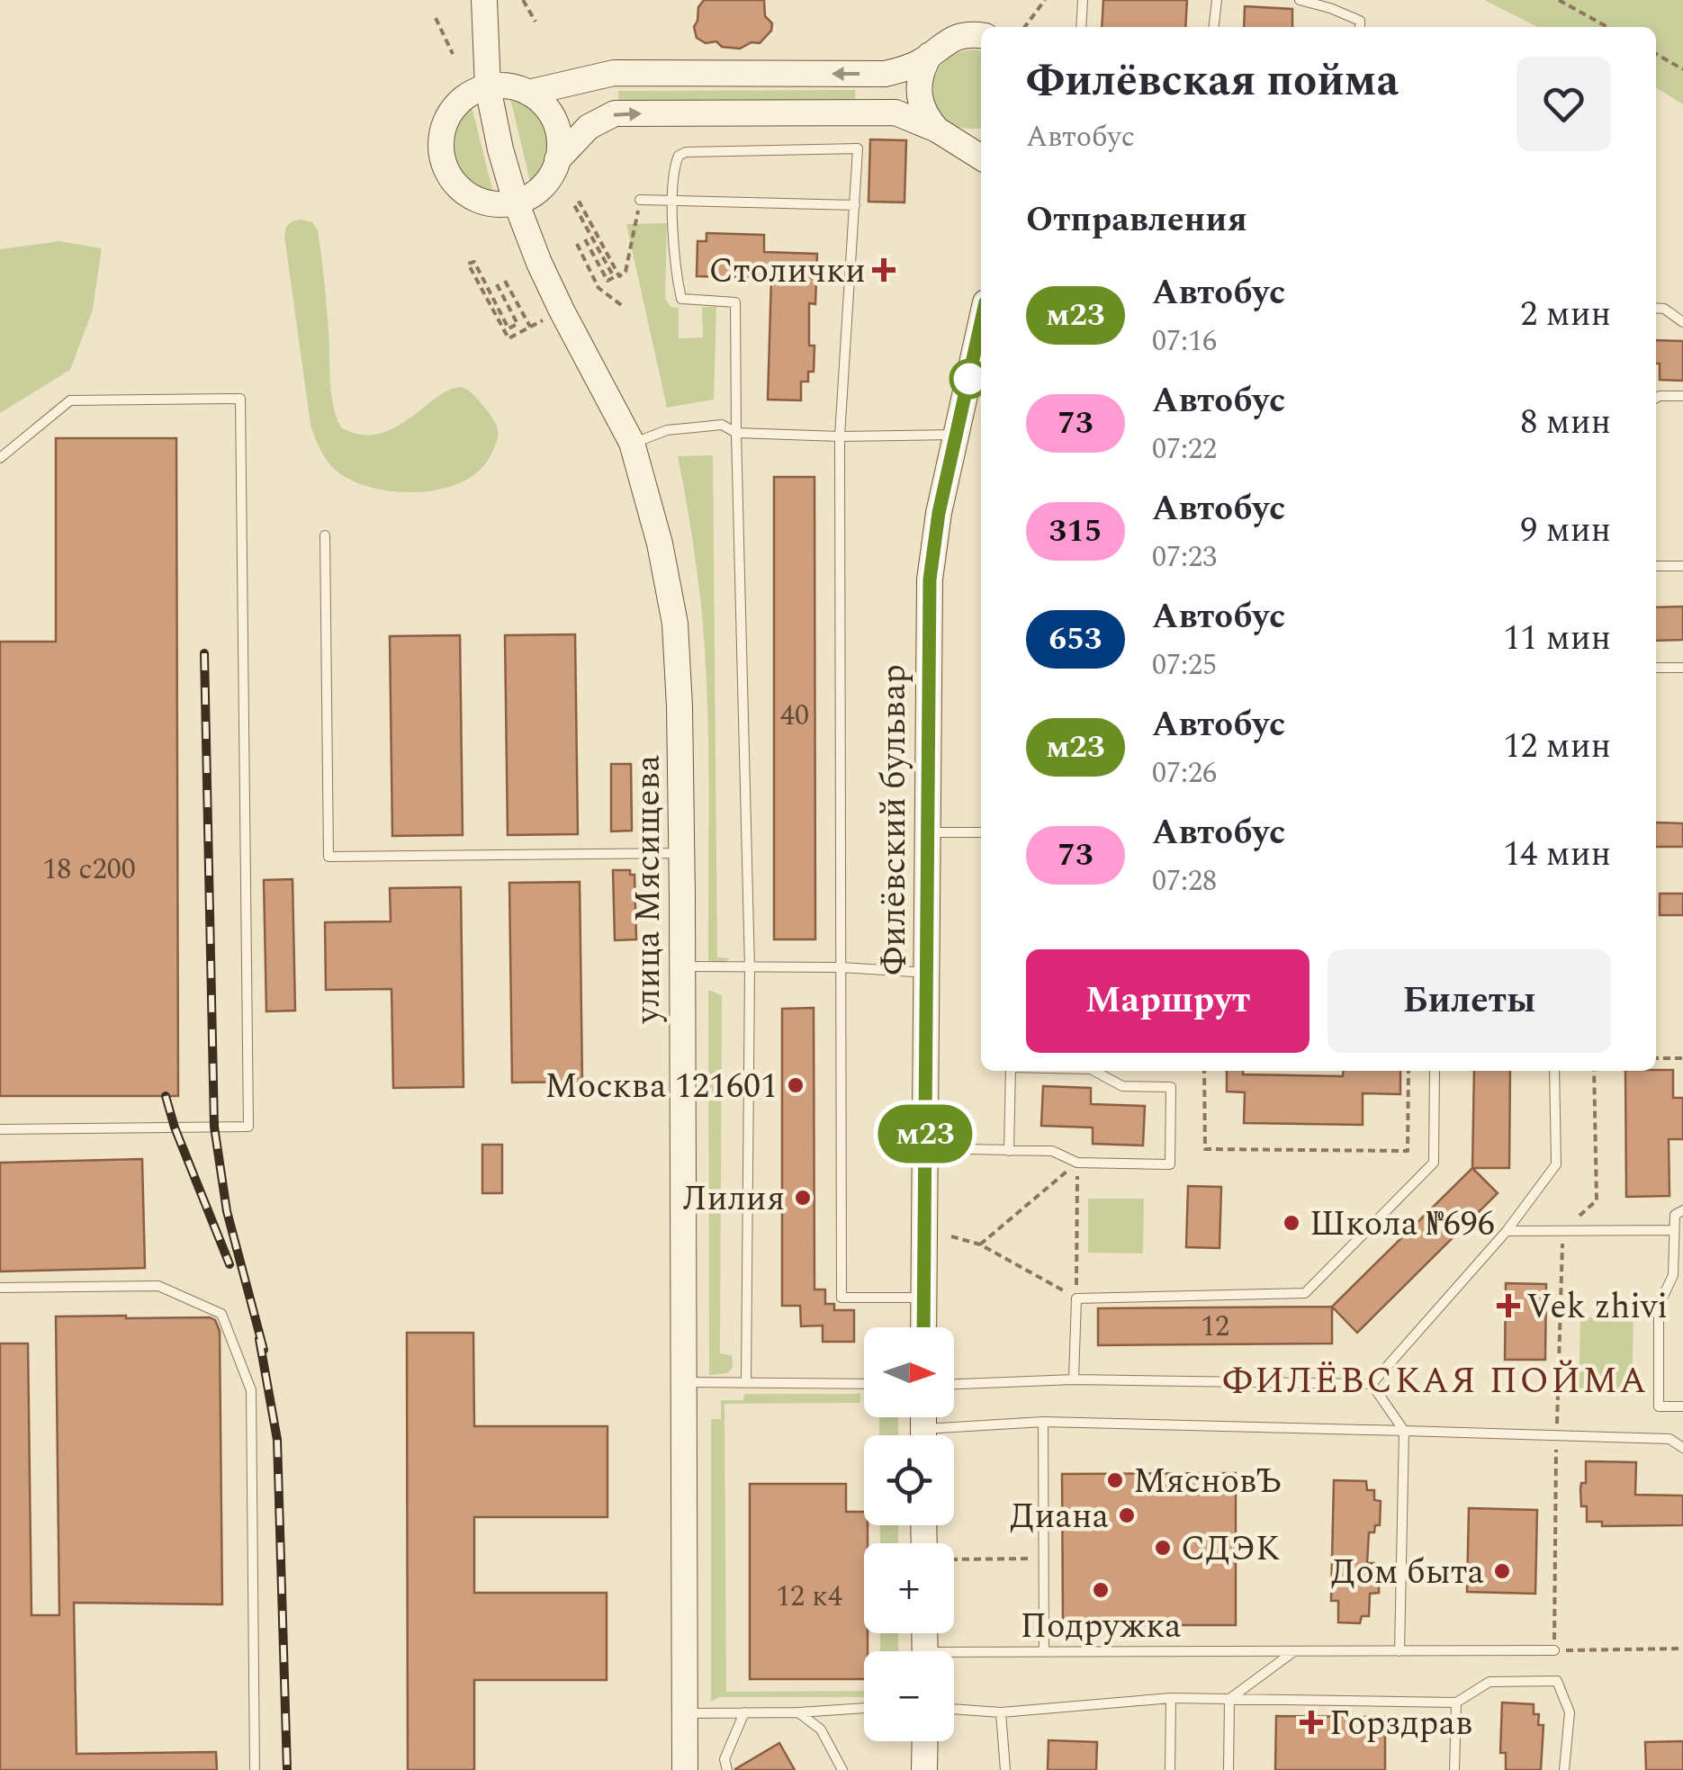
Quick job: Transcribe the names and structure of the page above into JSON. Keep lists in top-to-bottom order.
{
  "streets": {
    "street": ["Филёвский бульвар", "улица Мясищева"]
  },
  "districts": ["ФИЛЁВСКАЯ ПОЙМА"],
  "places": {
    "health": ["Столички", "Vek zhivi", "Горздрав"],
    "other": [
      "Москва 121601",
      "Лилия",
      "Школа №696",
      "МясновЪ",
      "Диана",
      "СДЭК",
      "Дом быта",
      "Подружка"
    ]
  },
  "lines": ["bus line м23"],
  "house_numbers": [
    "40",
    "18 с200",
    "12",
    "12 к4"
  ],
  "north": "right",
  "page": {
    "on_map": "м23",
    "heading": [
      ["Филёвская пойма", "Автобус"],
      "Отправления"
    ],
    "list": [
      {
        "mark": "м23",
        "name": "Автобус",
        "note": "07:16",
        "value": "2 мин"
      },
      {
        "mark": "73",
        "name": "Автобус",
        "note": "07:22",
        "value": "8 мин"
      },
      {
        "mark": "315",
        "name": "Автобус",
        "note": "07:23",
        "value": "9 мин"
      },
      {
        "mark": "653",
        "name": "Автобус",
        "note": "07:25",
        "value": "11 мин"
      },
      {
        "mark": "м23",
        "name": "Автобус",
        "note": "07:26",
        "value": "12 мин"
      },
      {
        "mark": "73",
        "name": "Автобус",
        "note": "07:28",
        "value": "14 мин"
      }
    ],
    "buttons": ["Маршрут", "Билеты"],
    "map_buttons": ["+", "−"]
  }
}
